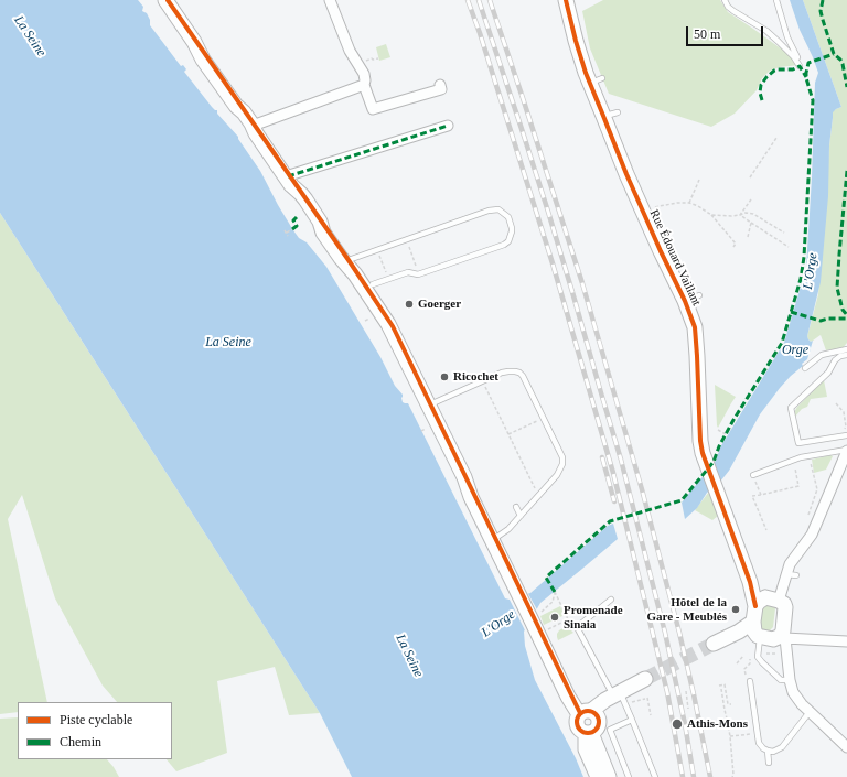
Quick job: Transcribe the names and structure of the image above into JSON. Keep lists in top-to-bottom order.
{
  "streets": {
    "main road": ["Rue Édouard Vaillant"]
  },
  "water": ["La Seine", "L'Orge", "Orge"],
  "places": [
    "Goerger",
    "Ricochet",
    "Hôtel de la Gare - Meublés",
    "Promenade Sinaia",
    "Athis-Mons"
  ],
  "legend": ["Piste cyclable", "Chemin"],
  "scale_bar": "50 m"
}
